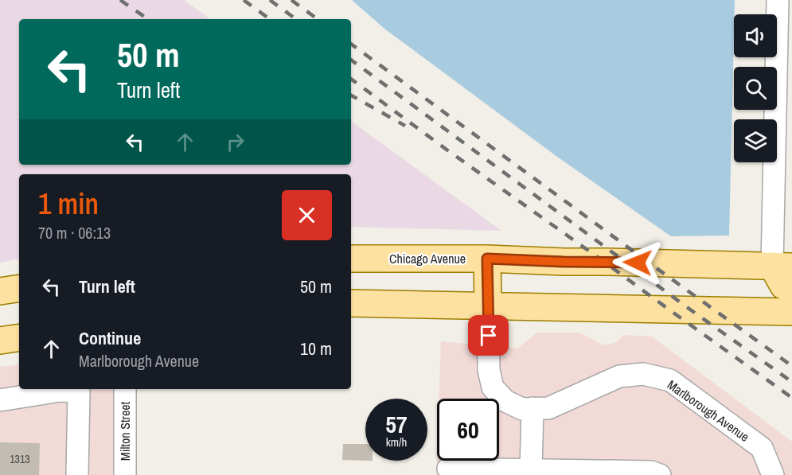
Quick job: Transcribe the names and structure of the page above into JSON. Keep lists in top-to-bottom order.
{
  "streets": {
    "main road": ["Chicago Avenue"],
    "street": ["Marlborough Avenue", "Milton Street"]
  },
  "house_numbers": ["1313"],
  "page": {
    "turn": ["50 m", "Turn left"],
    "heading": ["1 min", "70 m · 06:13"],
    "list": [
      {
        "name": "Turn left",
        "value": "50 m"
      },
      {
        "name": "Continue",
        "note": "Marlborough Avenue",
        "value": "10 m"
      }
    ],
    "speed": "57 km/h",
    "limit": "60"
  }
}
